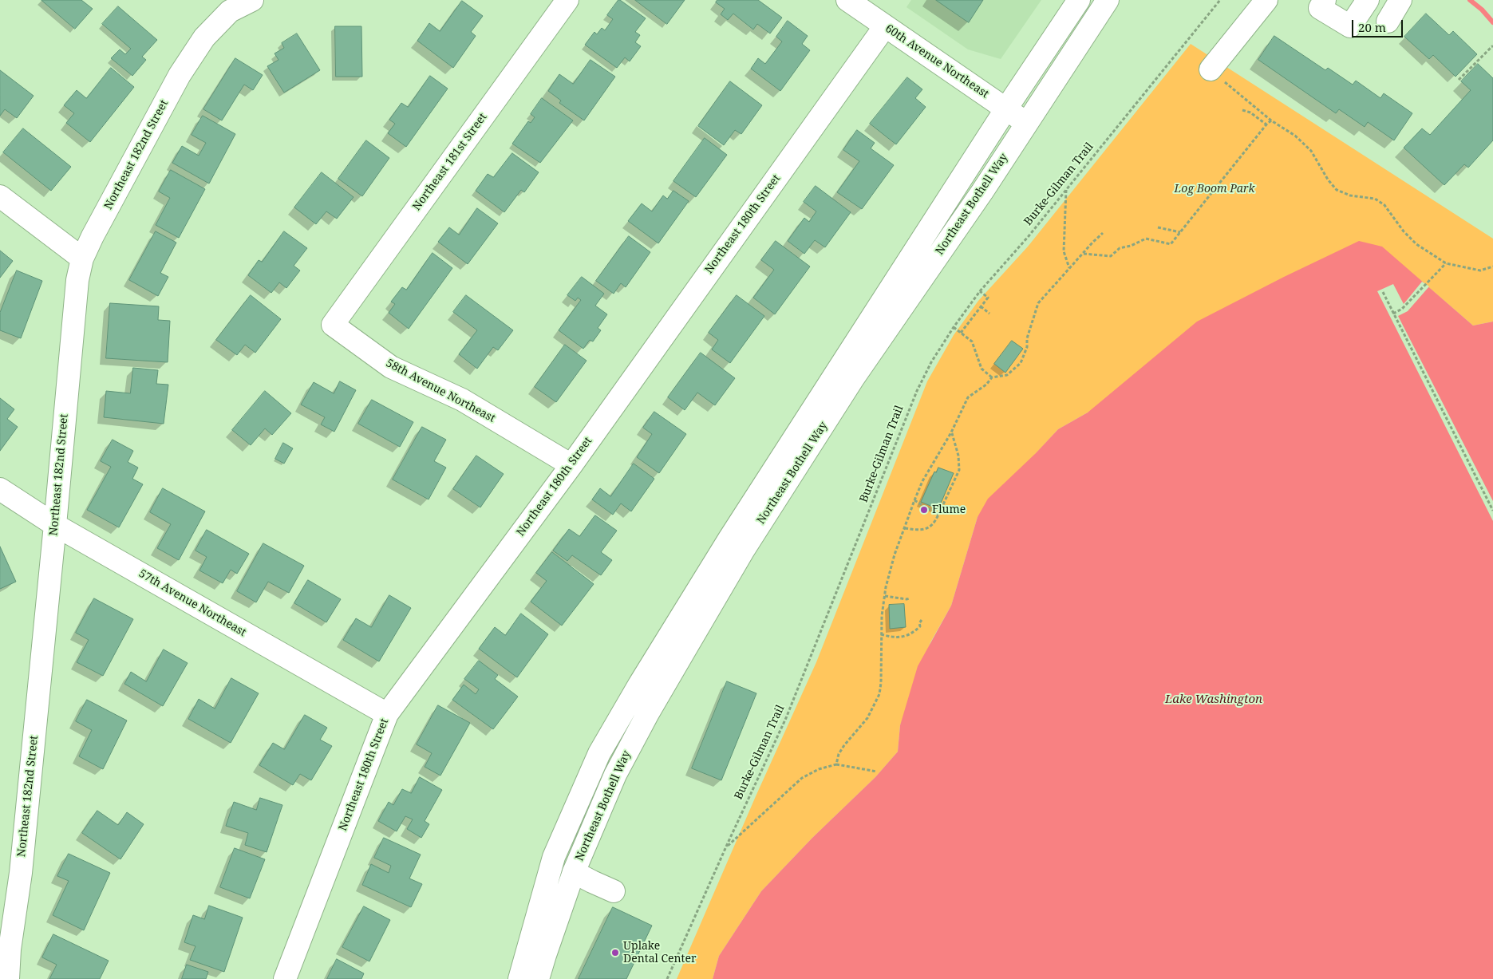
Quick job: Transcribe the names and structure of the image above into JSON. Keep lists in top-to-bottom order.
{
  "streets": {
    "street": [
      "60th Avenue Northeast",
      "Northeast 182nd Street",
      "Northeast 181st Street",
      "Northeast Bothell Way",
      "Northeast 180th Street",
      "58th Avenue Northeast",
      "57th Avenue Northeast"
    ],
    "path": ["Burke-Gilman Trail"]
  },
  "crossings": [
    ["60th Avenue Northeast", "Northeast Bothell Way"],
    ["60th Avenue Northeast", "Northeast 180th Street"],
    ["Northeast 182nd Street", "57th Avenue Northeast"],
    ["Northeast 181st Street", "58th Avenue Northeast"],
    ["Northeast 180th Street", "58th Avenue Northeast"],
    ["Northeast 180th Street", "57th Avenue Northeast"]
  ],
  "water": ["Lake Washington"],
  "parks": ["Log Boom Park"],
  "places": ["Flume", "Uplake Dental Center"],
  "scale_bar": "20 m"
}
